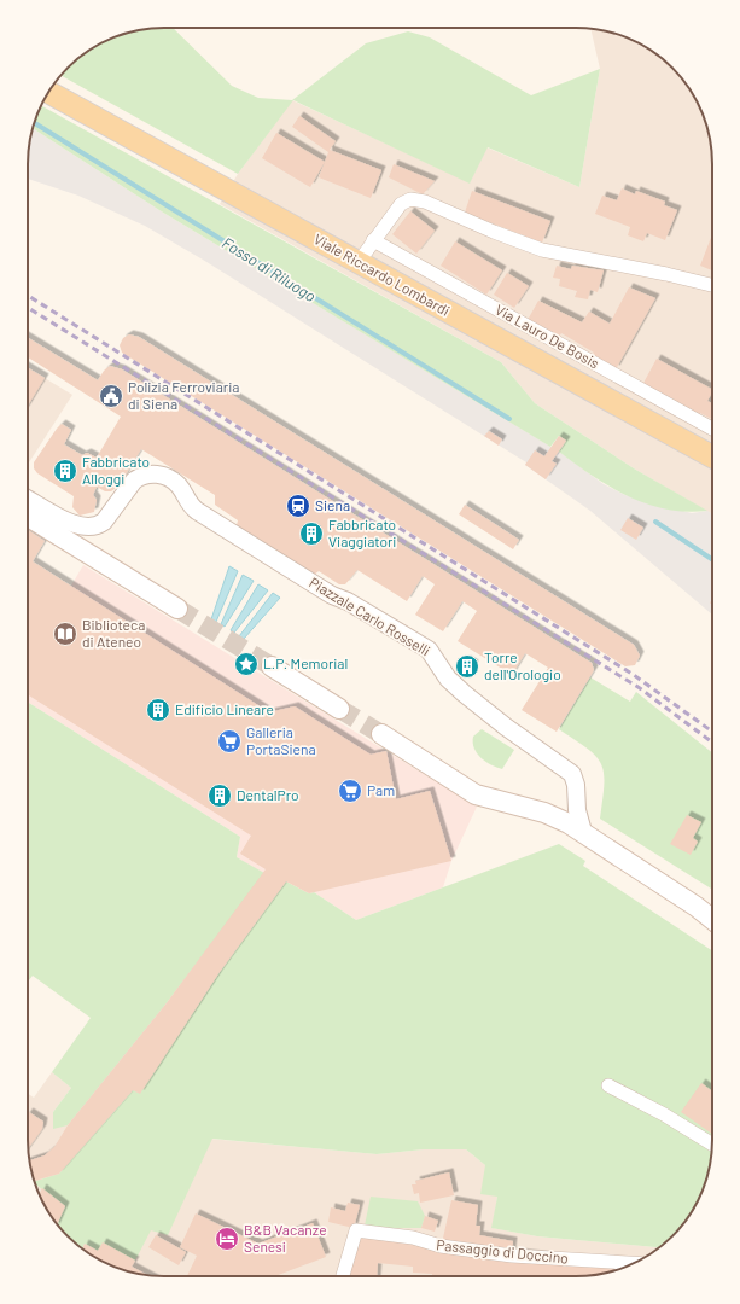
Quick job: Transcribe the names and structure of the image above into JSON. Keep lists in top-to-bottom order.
{
  "streets": {
    "main road": ["Viale Riccardo Lombardi"],
    "street": ["Via Lauro De Bosis", "Piazzale Carlo Rosselli", "Passaggio di Doccino"]
  },
  "water": ["Fosso di Riluogo"],
  "places": {
    "public building": ["Polizia Ferroviaria di Siena"],
    "building": [
      "Fabbricato Alloggi",
      "Fabbricato Viaggiatori",
      "Torre dell'Orologio",
      "Edificio Lineare",
      "DentalPro"
    ],
    "station": ["Siena"],
    "library": ["Biblioteca di Ateneo"],
    "place": ["L.P. Memorial"],
    "supermarket": ["Galleria PortaSiena", "Pam"],
    "hotel": ["B&B Vacanze Senesi"]
  }
}
